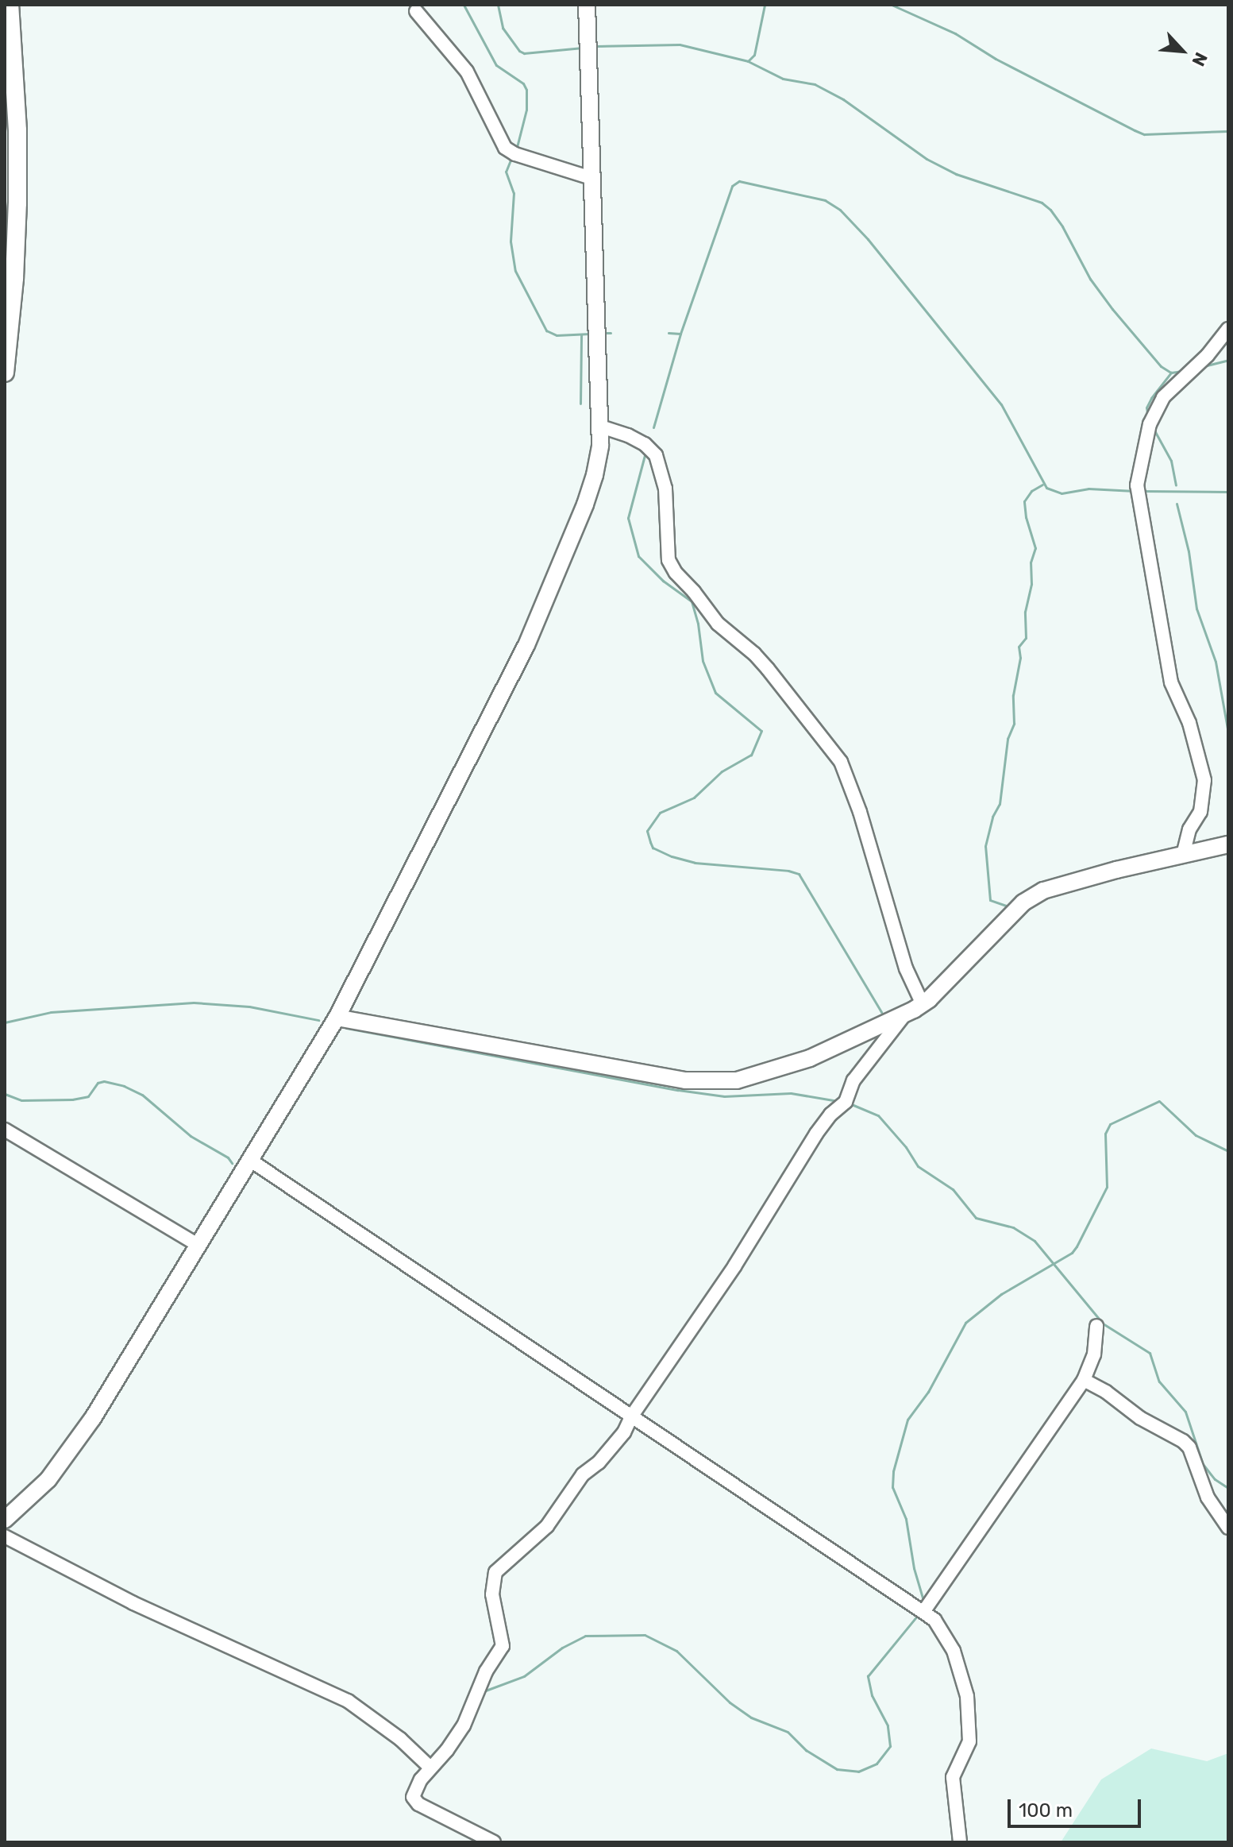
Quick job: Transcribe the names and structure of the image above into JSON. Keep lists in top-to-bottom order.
{
  "scale_bar": "100 m",
  "north": "bottom right"
}
